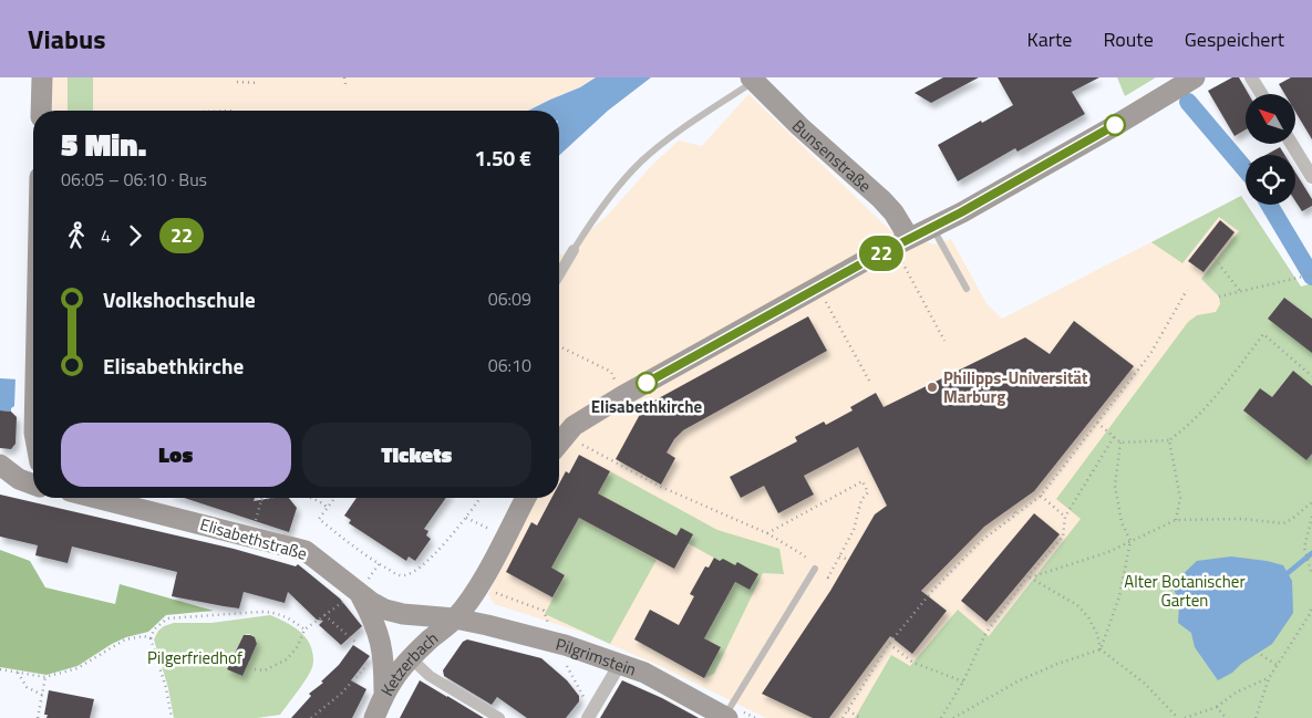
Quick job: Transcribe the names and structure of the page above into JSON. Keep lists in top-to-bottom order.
{
  "streets": {
    "main road": [
      "Bunsenstraße",
      "Elisabethstraße",
      "Pilgrimstein",
      "Ketzerbach"
    ]
  },
  "crossings": [
    ["Elisabethstraße", "Pilgrimstein"],
    ["Elisabethstraße", "Ketzerbach"],
    ["Pilgrimstein", "Ketzerbach"]
  ],
  "parks": ["Alter Botanischer Garten", "Pilgerfriedhof"],
  "places": ["Elisabethkirche", "Philipps-Universität Marburg"],
  "lines": ["bus line 22"],
  "north": "top left",
  "page": {
    "header": "Viabus",
    "nav": ["Karte", "Route", "Gespeichert"],
    "on_map": "22",
    "heading": ["5 Min.", "06:05 – 06:10 · Bus", "1.50 €"],
    "legs": ["4", "22"],
    "list": [
      {
        "name": "Volkshochschule",
        "value": "06:09"
      },
      {
        "name": "Elisabethkirche",
        "value": "06:10"
      }
    ],
    "buttons": ["Los", "Tickets"]
  }
}
